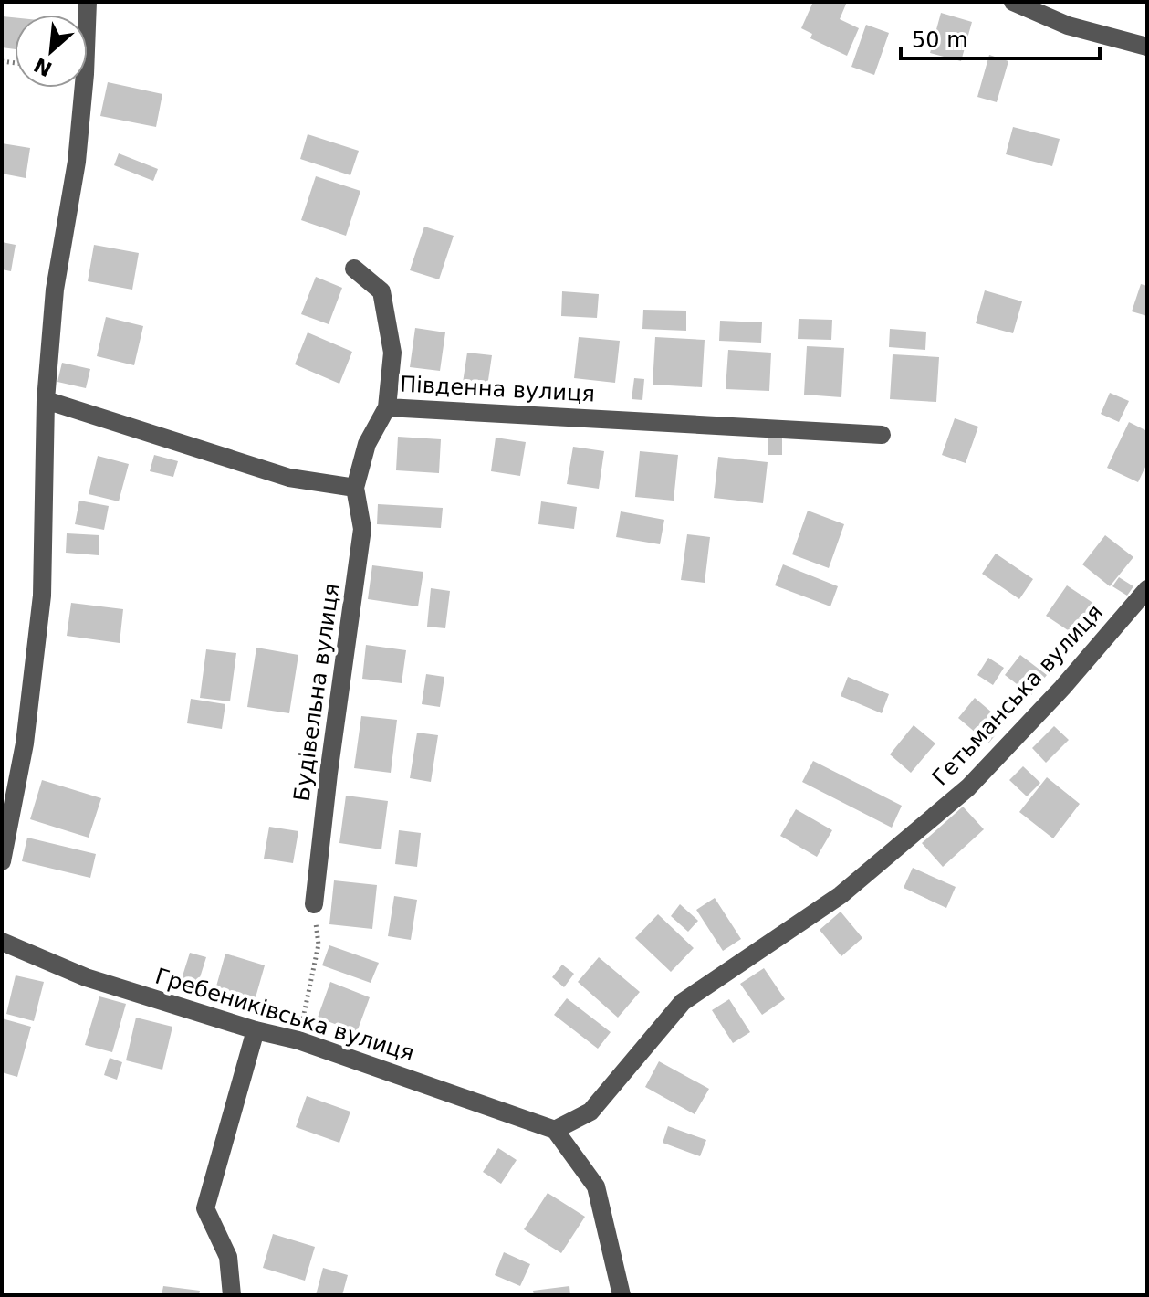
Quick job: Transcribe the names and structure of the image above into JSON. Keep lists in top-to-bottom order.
{
  "streets": {
    "street": [
      "Південна вулиця",
      "Будівельна вулиця",
      "Гетьманська вулиця",
      "Гребениківська вулиця"
    ]
  },
  "crossings": [
    ["Південна вулиця", "Будівельна вулиця"],
    ["Гетьманська вулиця", "Гребениківська вулиця"]
  ],
  "scale_bar": "50 m",
  "north": "bottom left"
}
